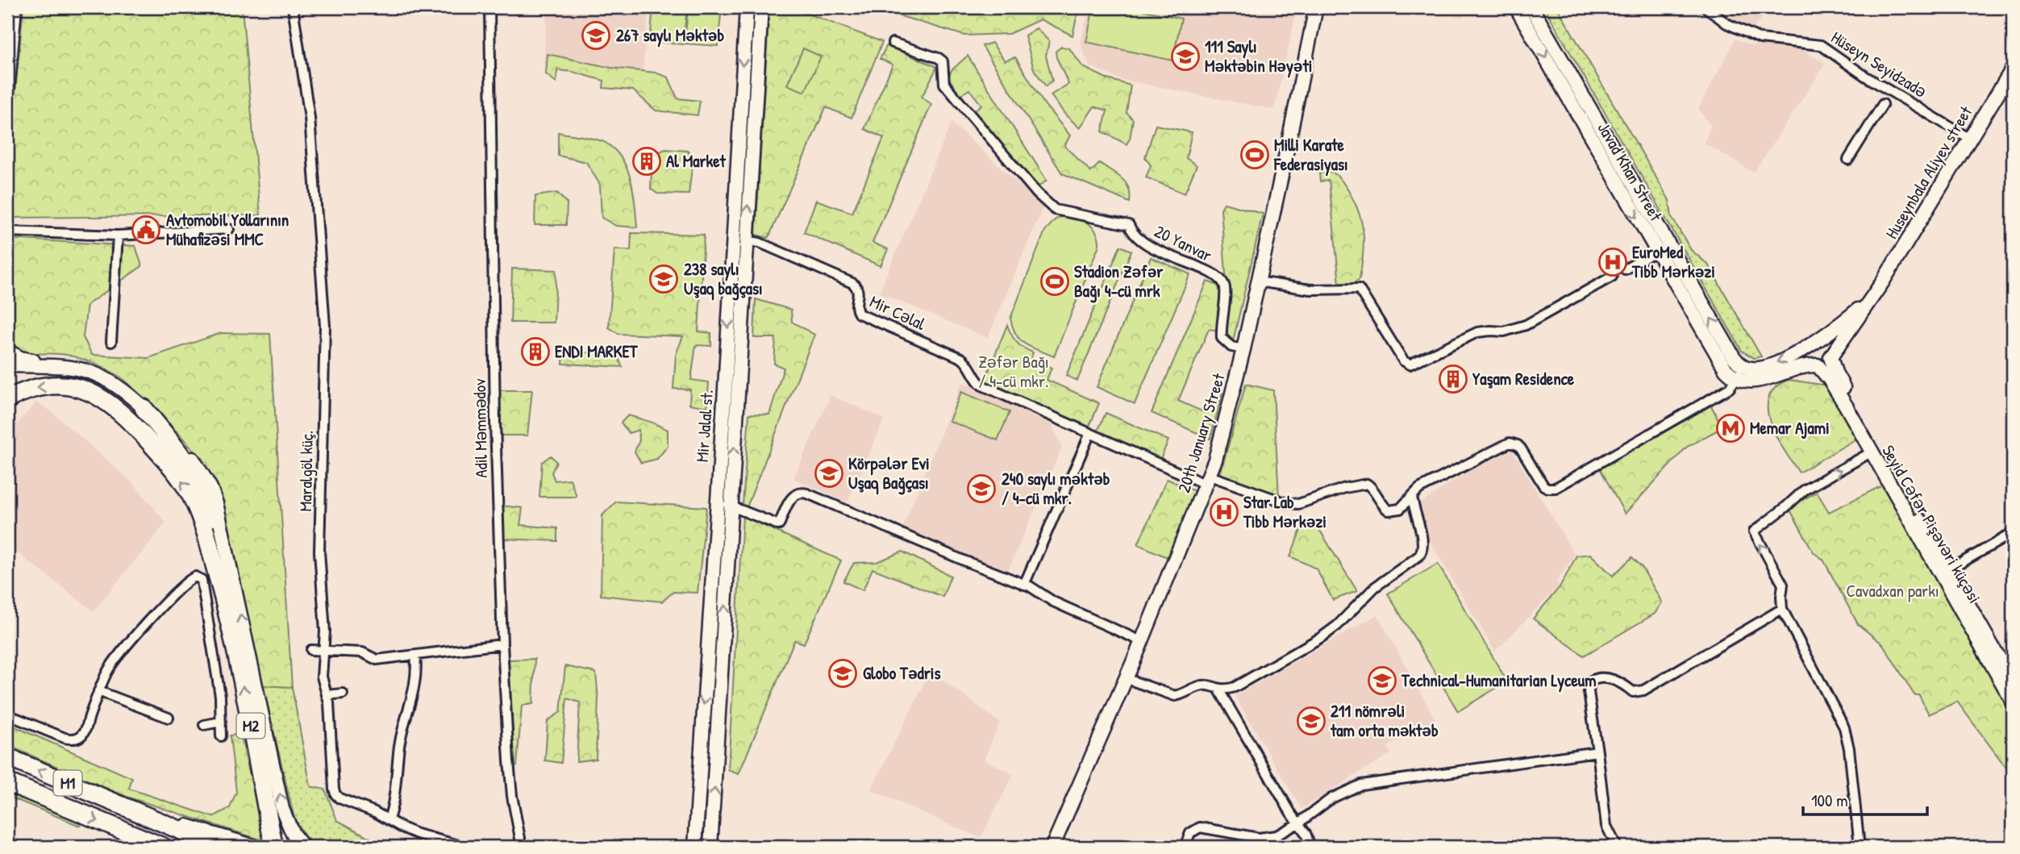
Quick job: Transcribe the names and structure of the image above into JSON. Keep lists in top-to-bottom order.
{
  "streets": {
    "highway": ["M2", "M1"],
    "street": [
      "Hüseyn Seyidzadə",
      "Javad Khan Street",
      "Huseynbala Aliyev street",
      "20 Yanvar",
      "Mir Cəlal",
      "Mir Jalal st.",
      "Adil Məmmədov",
      "20th January Street",
      "Maralgöl küç.",
      "Seyid Cəfər Pişəvəri küçəsi"
    ]
  },
  "crossings": [
    ["Hüseyn Seyidzadə", "Huseynbala Aliyev street"],
    ["20 Yanvar", "20th January Street"],
    ["Mir Cəlal", "Mir Jalal st."]
  ],
  "parks": ["Zəfər Bağı / 4-cü mkr.", "Cavadxan parkı"],
  "places": {
    "school or university": [
      "267 saylı Məktəb",
      "111 Saylı Məktəbin Həyəti",
      "238 saylı Uşaq bağçası",
      "Körpələr Evi Uşaq Bağçası",
      "240 saylı məktəb / 4-cü mkr.",
      "Globo Tədris",
      "Technical-Humanitarian Lyceum",
      "211 nömrəli tam orta məktəb"
    ],
    "sports": ["Milli Karate Federasiyası", "Stadion Zəfər Bağı 4-cü mrk"],
    "building": ["Al Market", "ENDI MARKET", "Yaşam Residence"],
    "public building": ["Avtomobil Yollarının Mühafizəsi MMC"],
    "hospital": ["EuroMed Tibb Mərkəzi", "Star Lab Tibb Mәrkәzi"],
    "metro station": ["Memar Ajami"]
  },
  "scale_bar": "100 m"
}
